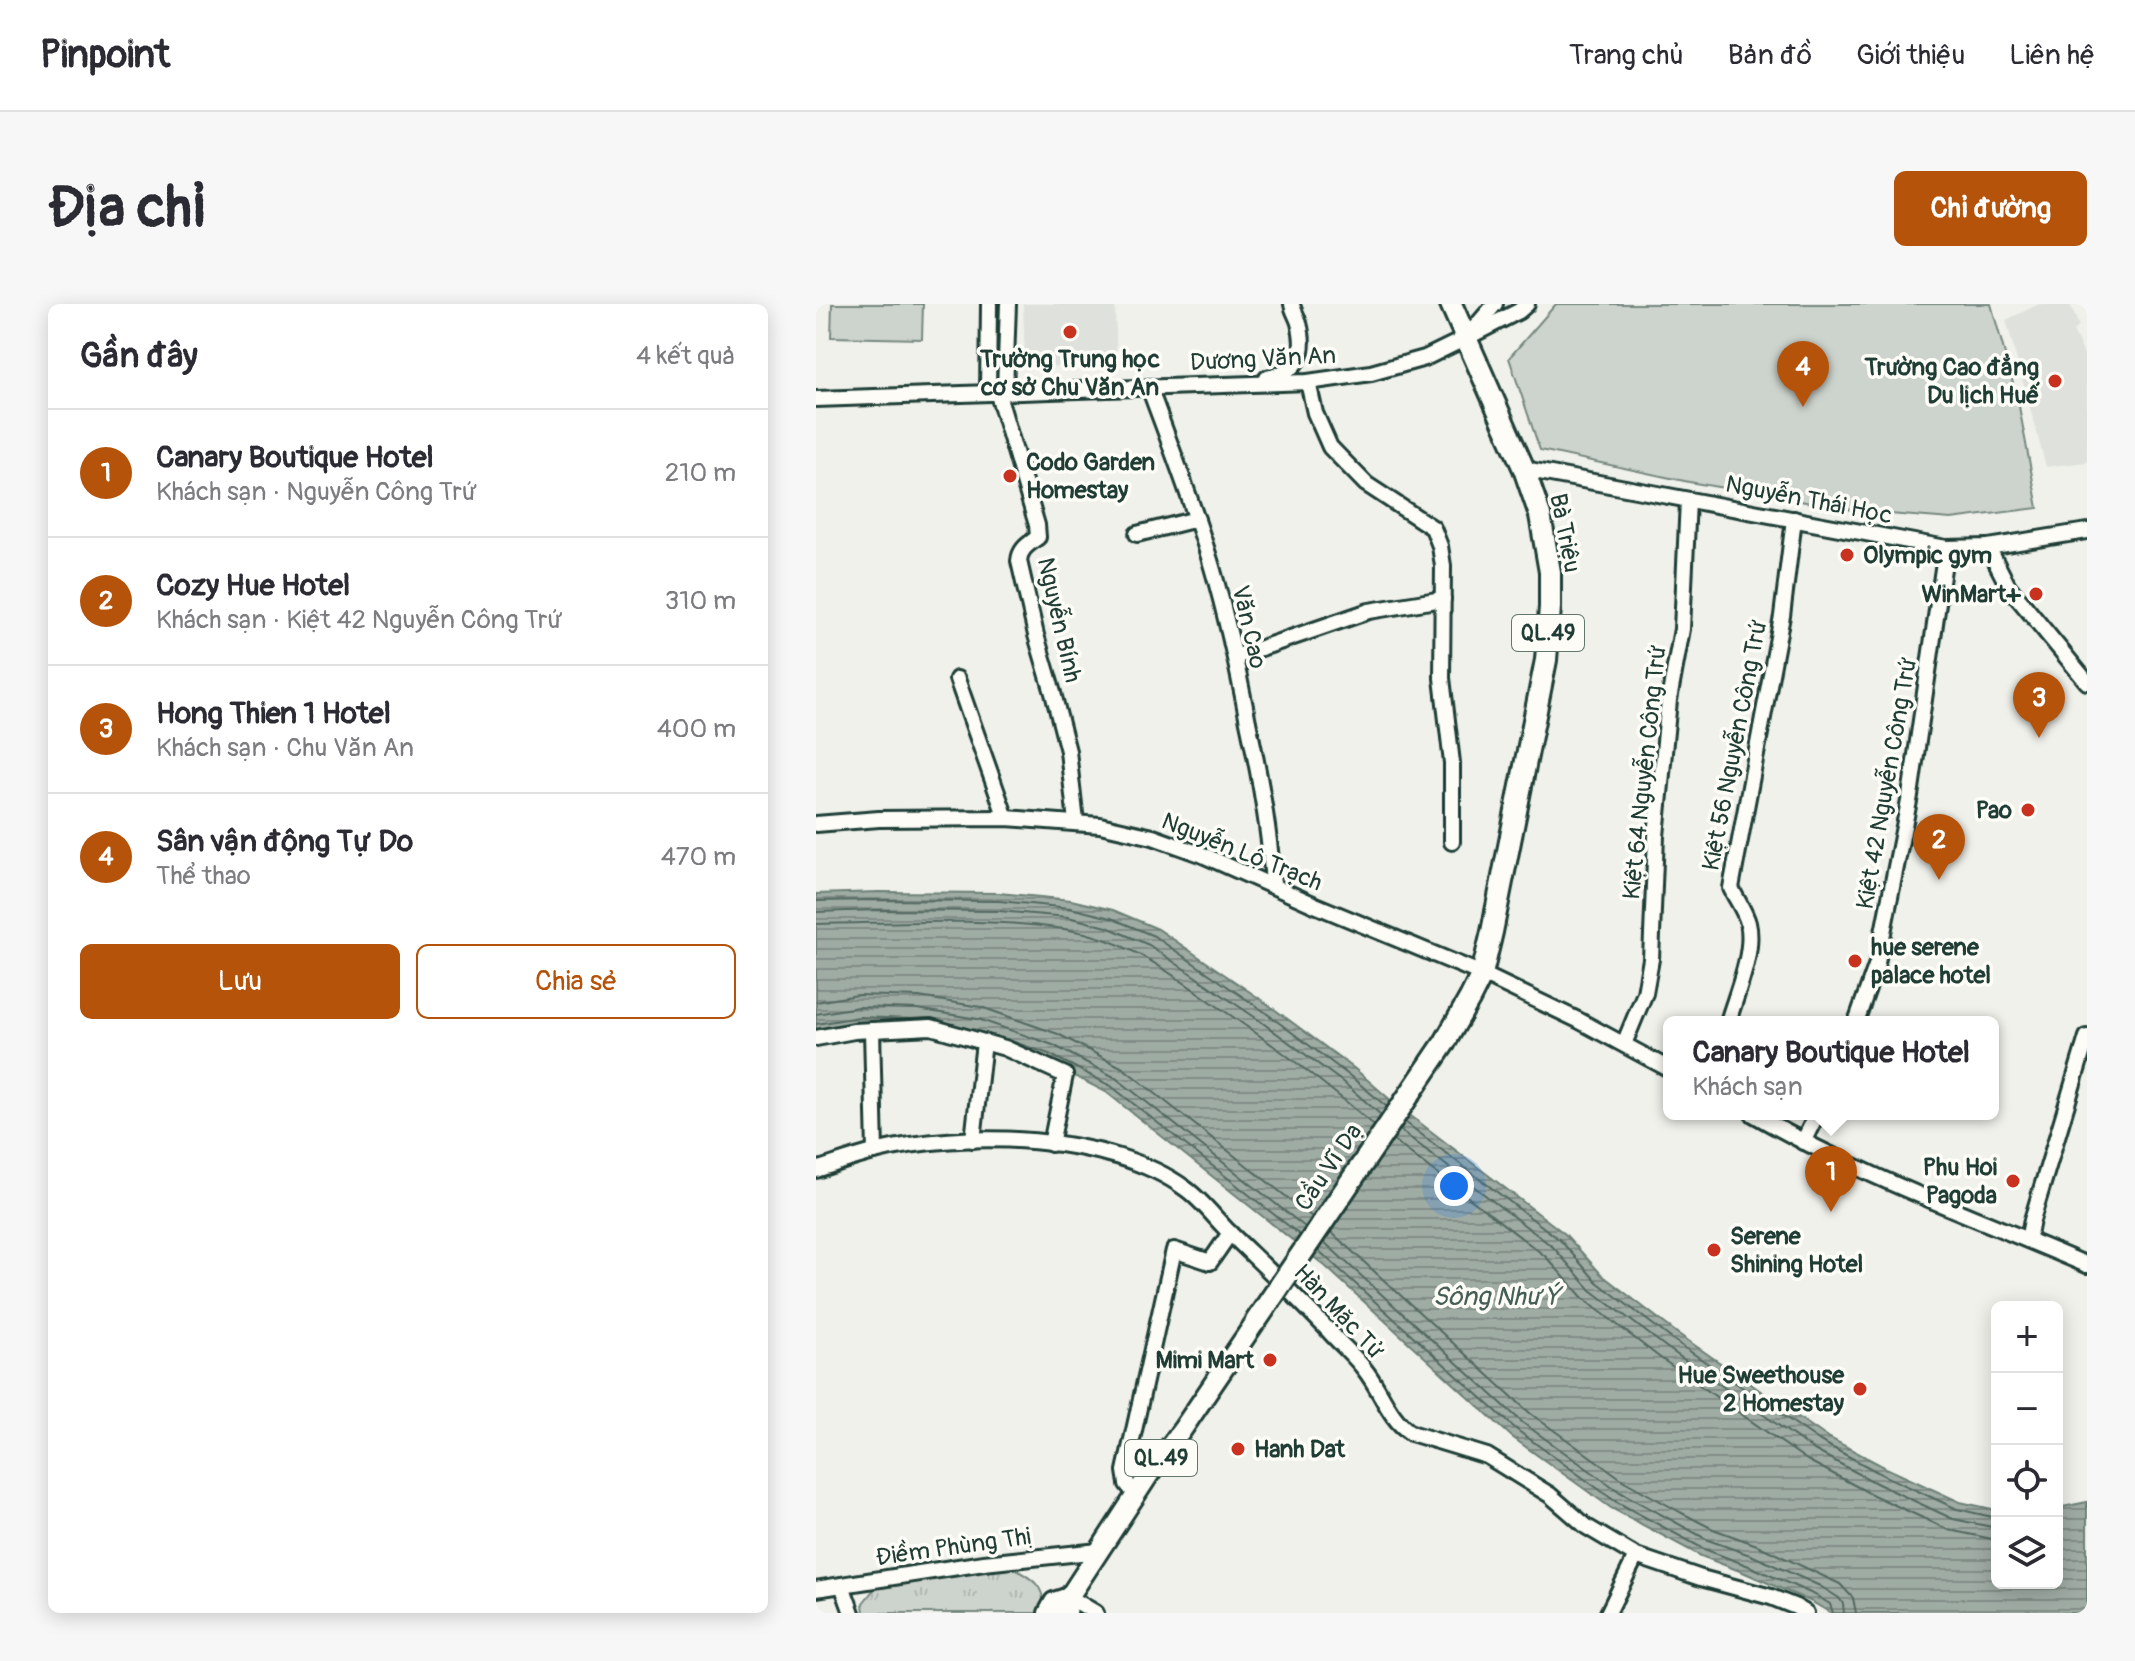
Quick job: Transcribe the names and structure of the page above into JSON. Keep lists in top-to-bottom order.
{
  "streets": {
    "highway": ["Bà Triệu", "QL.49", "Cầu Vĩ Dạ"],
    "street": [
      "Dương Văn An",
      "Nguyễn Thái Học",
      "Nguyễn Bính",
      "Văn Cao",
      "Kiệt 56 Nguyễn Công Trứ",
      "Kiệt 64 Nguyễn Công Trứ",
      "Kiệt 42 Nguyễn Công Trứ",
      "Nguyễn Lộ Trạch",
      "Hàn Mặc Tử",
      "Điềm Phùng Thị"
    ]
  },
  "crossings": [
    ["Dương Văn An", "Bà Triệu"],
    ["Dương Văn An", "Nguyễn Bính"],
    ["Dương Văn An", "Văn Cao"],
    ["Nguyễn Thái Học", "Bà Triệu"],
    ["Nguyễn Thái Học", "Kiệt 56 Nguyễn Công Trứ"],
    ["Nguyễn Thái Học", "Kiệt 64 Nguyễn Công Trứ"],
    ["Nguyễn Thái Học", "Kiệt 42 Nguyễn Công Trứ"],
    ["Bà Triệu", "Nguyễn Lộ Trạch"],
    ["Bà Triệu", "Cầu Vĩ Dạ"],
    ["Nguyễn Bính", "Nguyễn Lộ Trạch"],
    ["Văn Cao", "Nguyễn Lộ Trạch"],
    ["QL.49", "Cầu Vĩ Dạ"],
    ["QL.49", "Điềm Phùng Thị"],
    ["Kiệt 64 Nguyễn Công Trứ", "Nguyễn Lộ Trạch"],
    ["Nguyễn Lộ Trạch", "Cầu Vĩ Dạ"]
  ],
  "water": ["Sông Như Ý"],
  "places": [
    "Trường Trung học cơ sở Chu Văn An",
    "Trường Cao đẳng Du lịch Huế",
    "Codo Garden Homestay",
    "Olympic gym",
    "WinMart+",
    "Pao",
    "hue serene palace hotel",
    "Phu Hoi Pagoda",
    "Serene Shining Hotel",
    "Mimi Mart",
    "Hue Sweethouse 2 Homestay",
    "Hanh Dat"
  ],
  "page": {
    "header": "Pinpoint",
    "nav": [
      "Trang chủ",
      "Bản đồ",
      "Giới thiệu",
      "Liên hệ"
    ],
    "buttons": [
      "Chỉ đường",
      ["Lưu", "Chia sẻ"]
    ],
    "title": "Địa chỉ",
    "heading": ["Gần đây", "4 kết quả"],
    "pins": [
      "4",
      "3",
      "2",
      "1"
    ],
    "list": [
      {
        "mark": "1",
        "name": "Canary Boutique Hotel",
        "note": "Khách sạn · Nguyễn Công Trứ",
        "value": "210 m"
      },
      {
        "mark": "2",
        "name": "Cozy Hue Hotel",
        "note": "Khách sạn · Kiệt 42 Nguyễn Công Trứ",
        "value": "310 m"
      },
      {
        "mark": "3",
        "name": "Hong Thien 1 Hotel",
        "note": "Khách sạn · Chu Văn An",
        "value": "400 m"
      },
      {
        "mark": "4",
        "name": "Sân vận động Tự Do",
        "note": "Thể thao",
        "value": "470 m"
      }
    ],
    "popup": ["Canary Boutique Hotel", "Khách sạn"],
    "map_buttons": ["+", "−"]
  }
}
